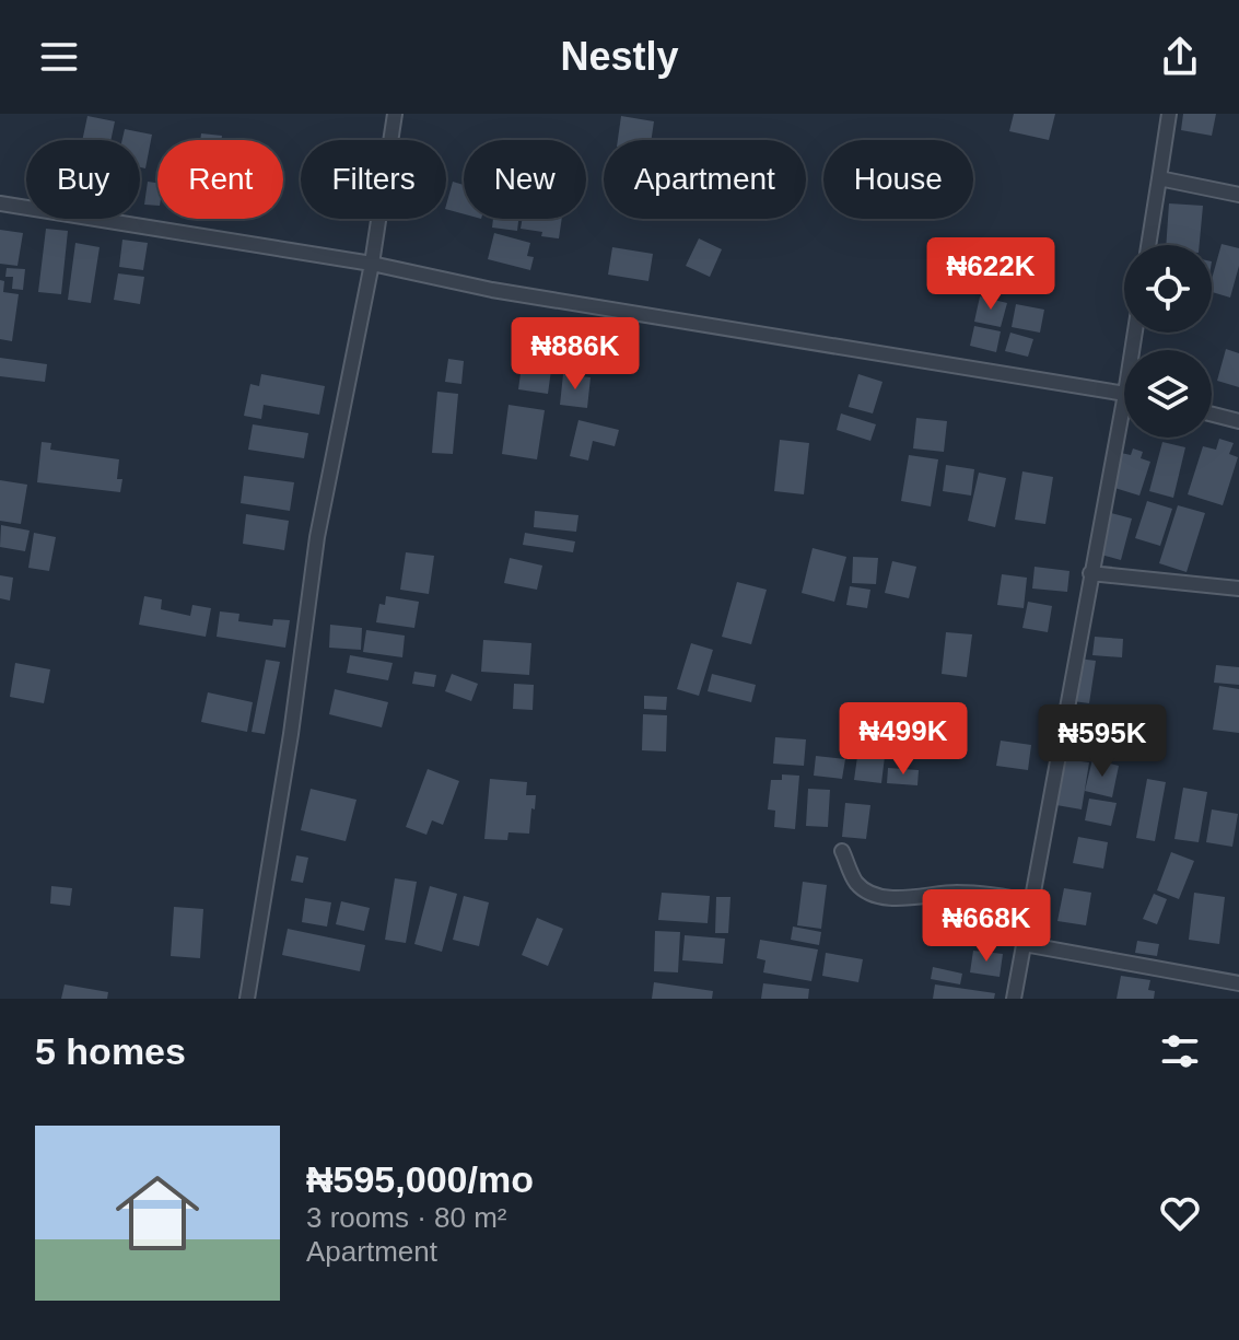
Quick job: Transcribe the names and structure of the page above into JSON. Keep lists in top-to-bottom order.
{
  "page": {
    "header": "Nestly",
    "chip": [
      "Buy",
      "Rent",
      "Filters",
      "New",
      "Apartment",
      "House"
    ],
    "price": [
      "₦622K",
      "₦886K",
      "₦499K",
      "₦595K",
      "₦668K"
    ],
    "heading": "5 homes",
    "list": [
      {
        "name": "₦595,000/mo",
        "note": "3 rooms · 80 m² · Apartment"
      }
    ]
  }
}
